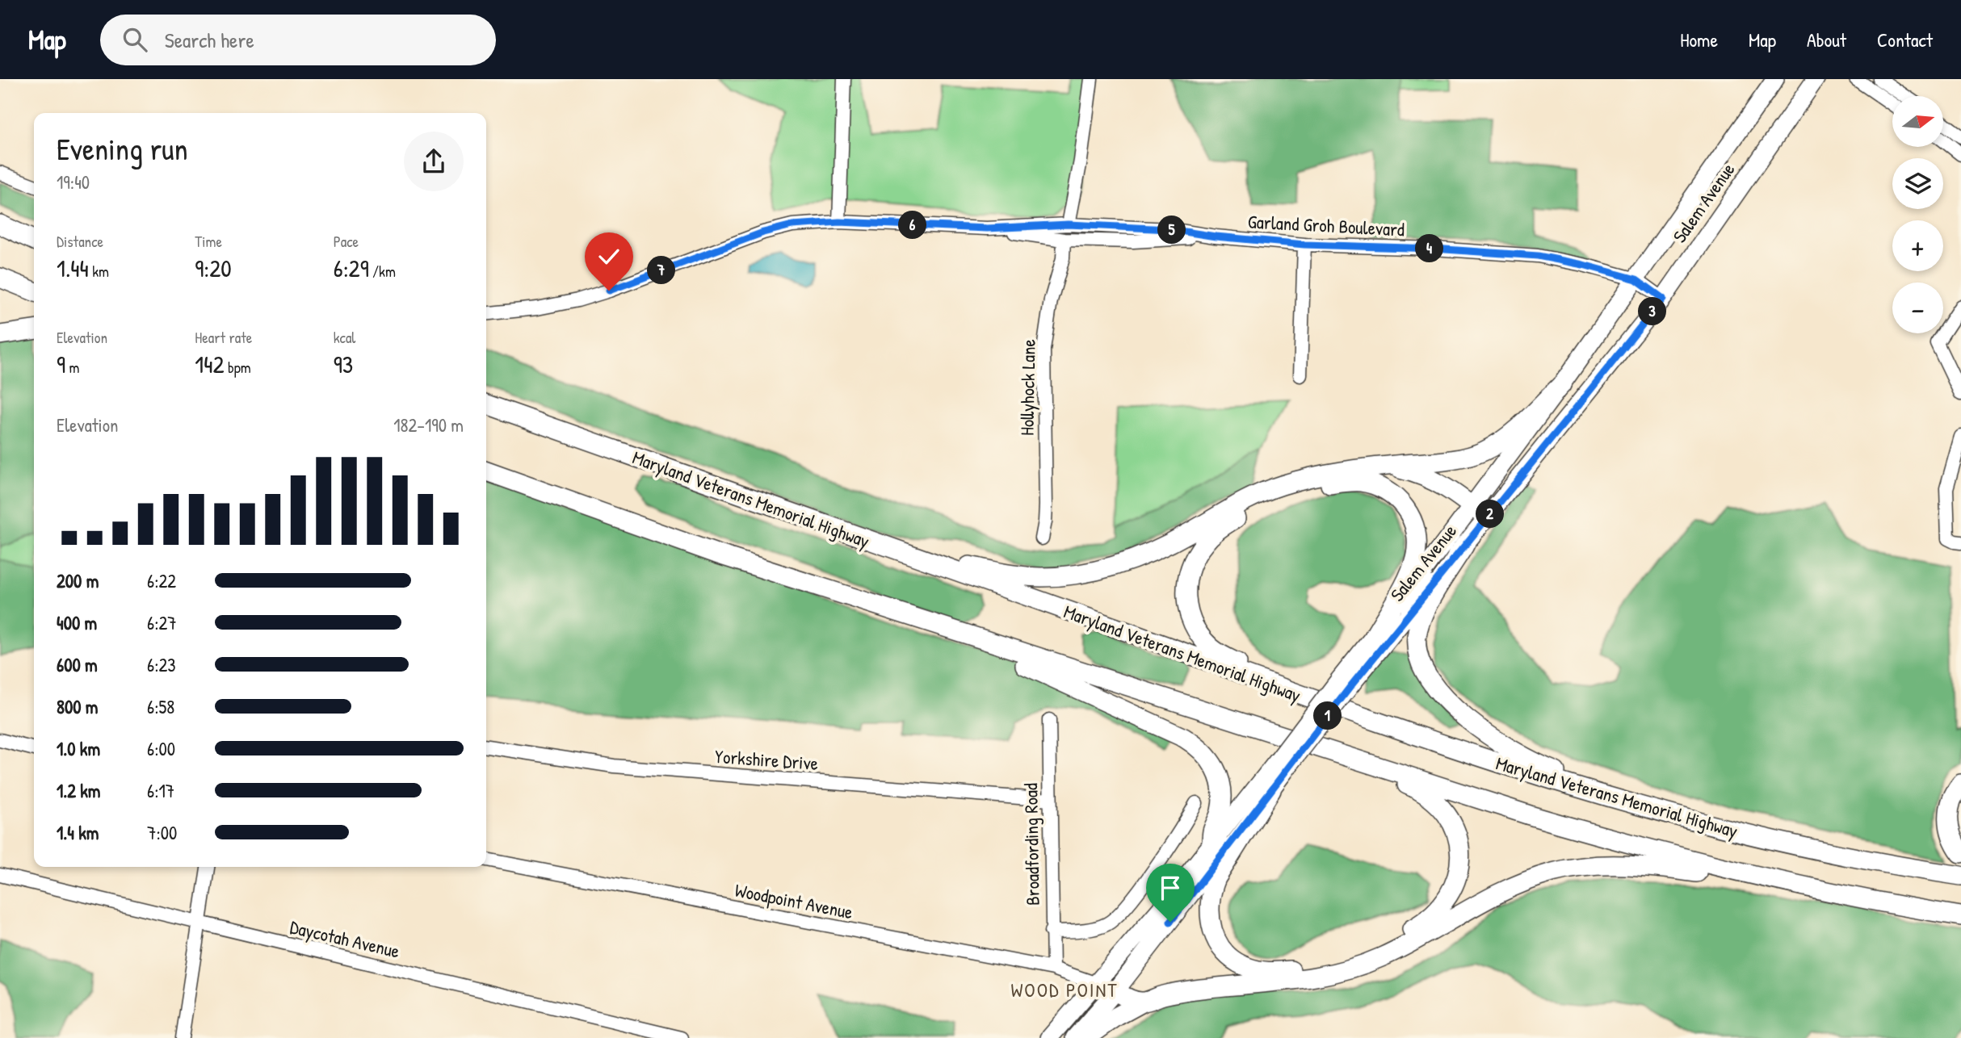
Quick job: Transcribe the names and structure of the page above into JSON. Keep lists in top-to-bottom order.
{
  "streets": {
    "highway": ["Maryland Veterans Memorial Highway"],
    "main road": ["Salem Avenue"],
    "street": [
      "Garland Groh Boulevard",
      "Hollyhock Lane",
      "Yorkshire Drive",
      "Broadfording Road",
      "Woodpoint Avenue",
      "Daycotah Avenue"
    ]
  },
  "crossings": [
    ["Salem Avenue", "Garland Groh Boulevard"],
    ["Salem Avenue", "Woodpoint Avenue"],
    ["Garland Groh Boulevard", "Hollyhock Lane"],
    ["Yorkshire Drive", "Broadfording Road"],
    ["Broadfording Road", "Woodpoint Avenue"]
  ],
  "districts": ["WOOD POINT"],
  "north": "right",
  "page": {
    "header": "Map",
    "search": "Search here",
    "nav": [
      "Home",
      "Map",
      "About",
      "Contact"
    ],
    "map_buttons": ["+", "−"],
    "heading": ["Evening run", "19:40"],
    "stats": [
      ["Distance", "1.44 km"],
      ["Time", "9:20"],
      ["Pace", "6:29 /km"],
      ["Elevation", "9 m"],
      ["Heart rate", "142 bpm"],
      ["kcal", "93"]
    ],
    "pins": [
      "6",
      "5",
      "4",
      "7",
      "3",
      "2",
      "1"
    ],
    "chart": ["Elevation", "182–190 m"],
    "list": [
      {
        "name": "200 m",
        "note": "6:22"
      },
      {
        "name": "400 m",
        "note": "6:27"
      },
      {
        "name": "600 m",
        "note": "6:23"
      },
      {
        "name": "800 m",
        "note": "6:58"
      },
      {
        "name": "1.0 km",
        "note": "6:00"
      },
      {
        "name": "1.2 km",
        "note": "6:17"
      },
      {
        "name": "1.4 km",
        "note": "7:00"
      }
    ]
  }
}
